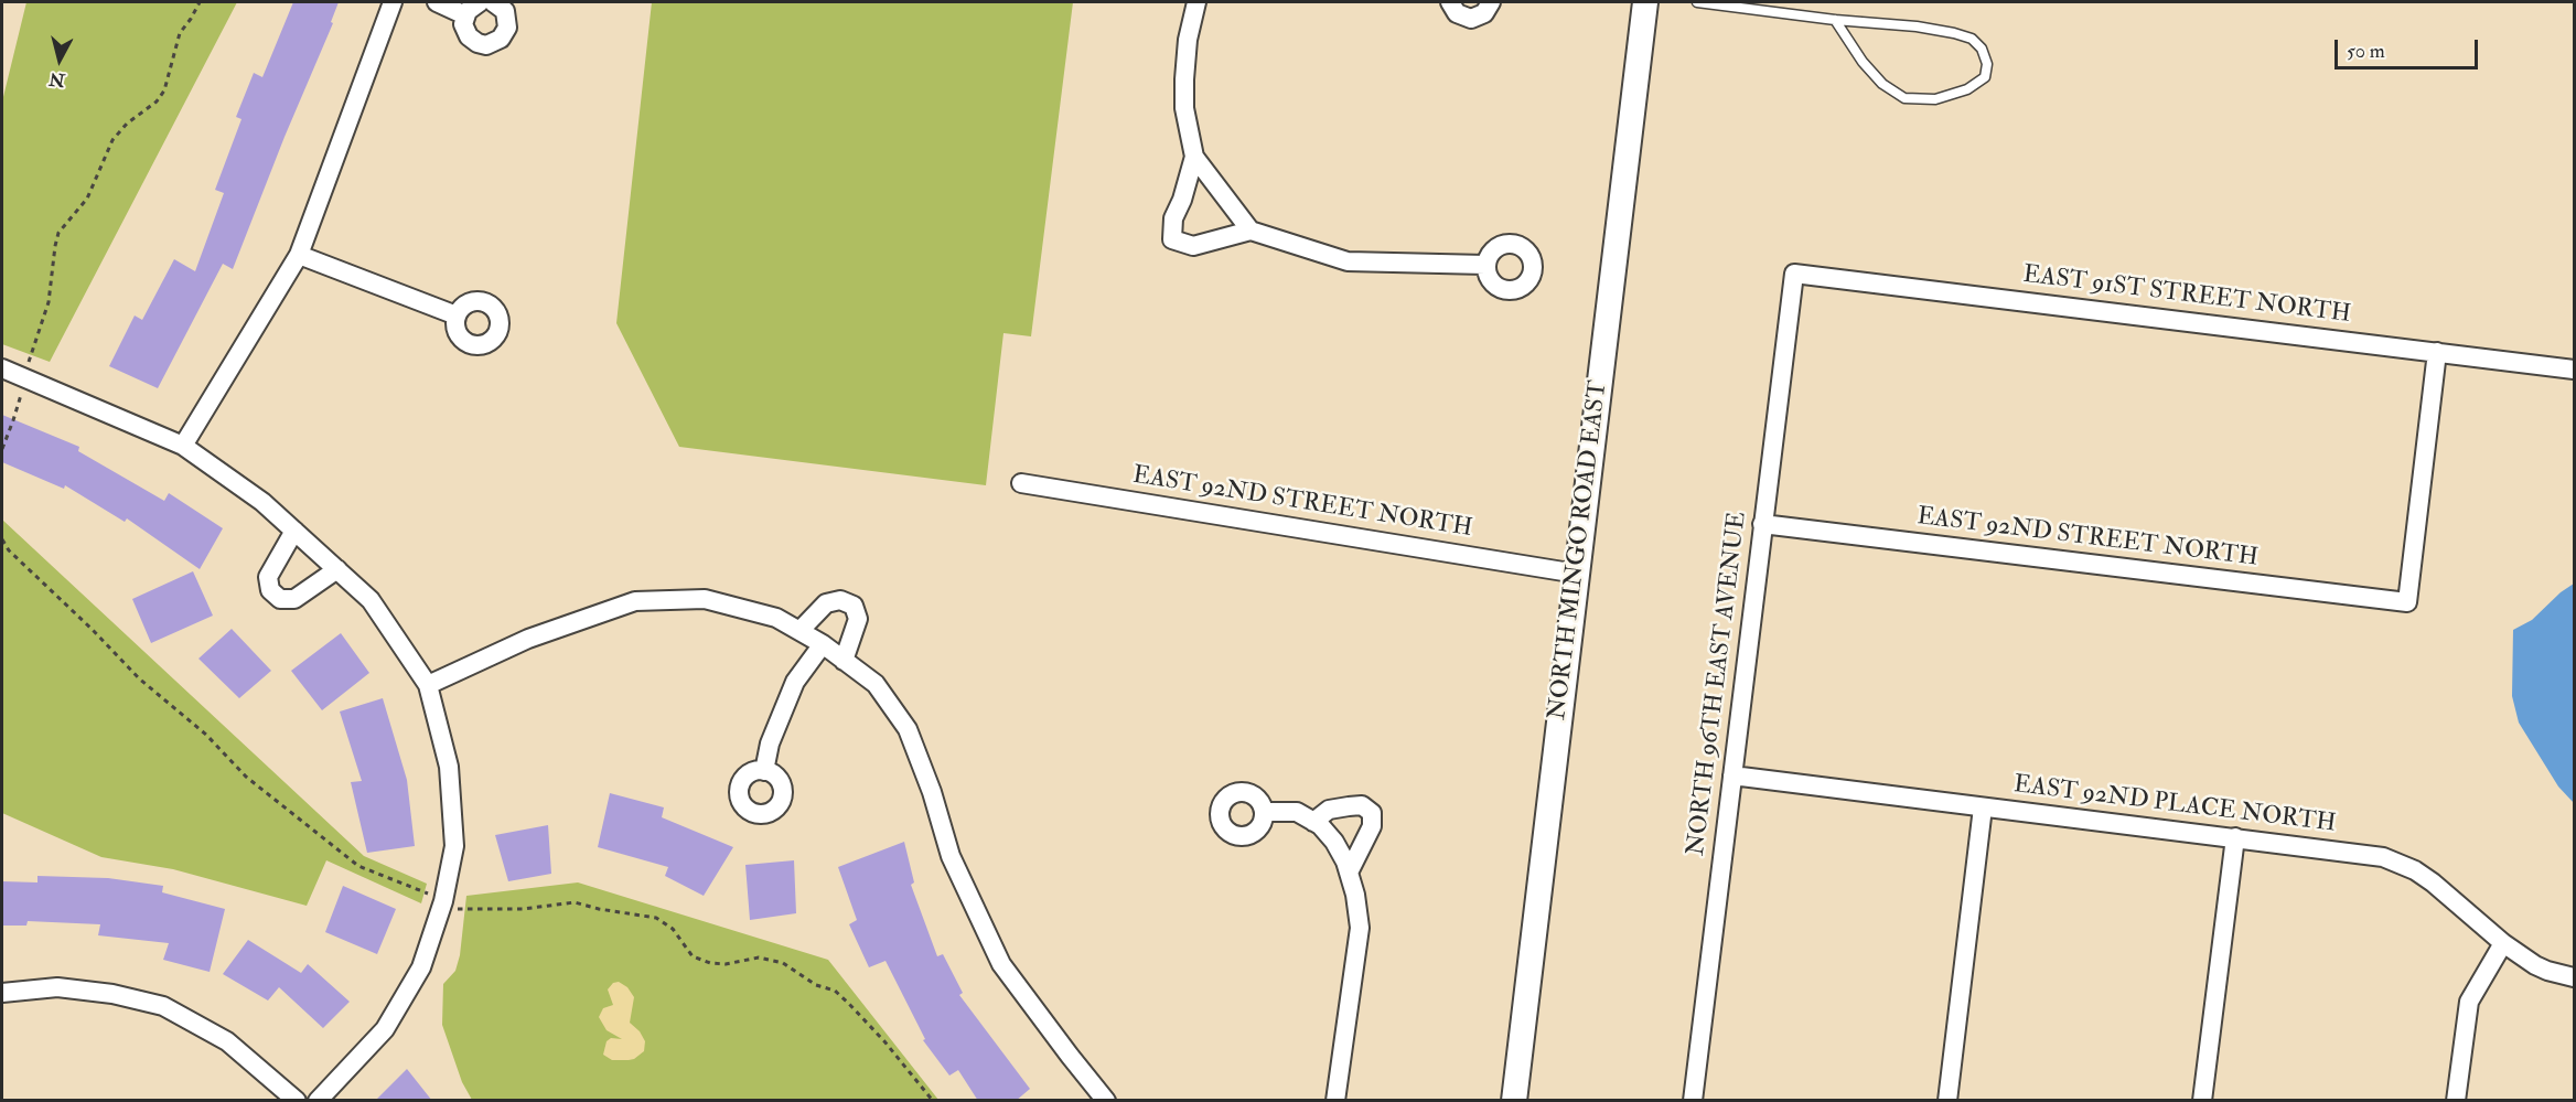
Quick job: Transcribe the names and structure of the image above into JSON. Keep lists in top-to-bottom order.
{
  "streets": {
    "street": [
      "EAST 91ST STREET NORTH",
      "EAST 92ND STREET NORTH",
      "NORTH MINGO ROAD EAST",
      "NORTH 96TH EAST AVENUE",
      "EAST 92ND PLACE NORTH"
    ]
  },
  "crossings": [
    ["EAST 91ST STREET NORTH", "EAST 92ND STREET NORTH"],
    ["EAST 91ST STREET NORTH", "NORTH 96TH EAST AVENUE"],
    ["EAST 92ND STREET NORTH", "NORTH MINGO ROAD EAST"],
    ["EAST 92ND STREET NORTH", "NORTH 96TH EAST AVENUE"],
    ["NORTH 96TH EAST AVENUE", "EAST 92ND PLACE NORTH"]
  ],
  "scale_bar": "50 m",
  "north": "bottom"
}
